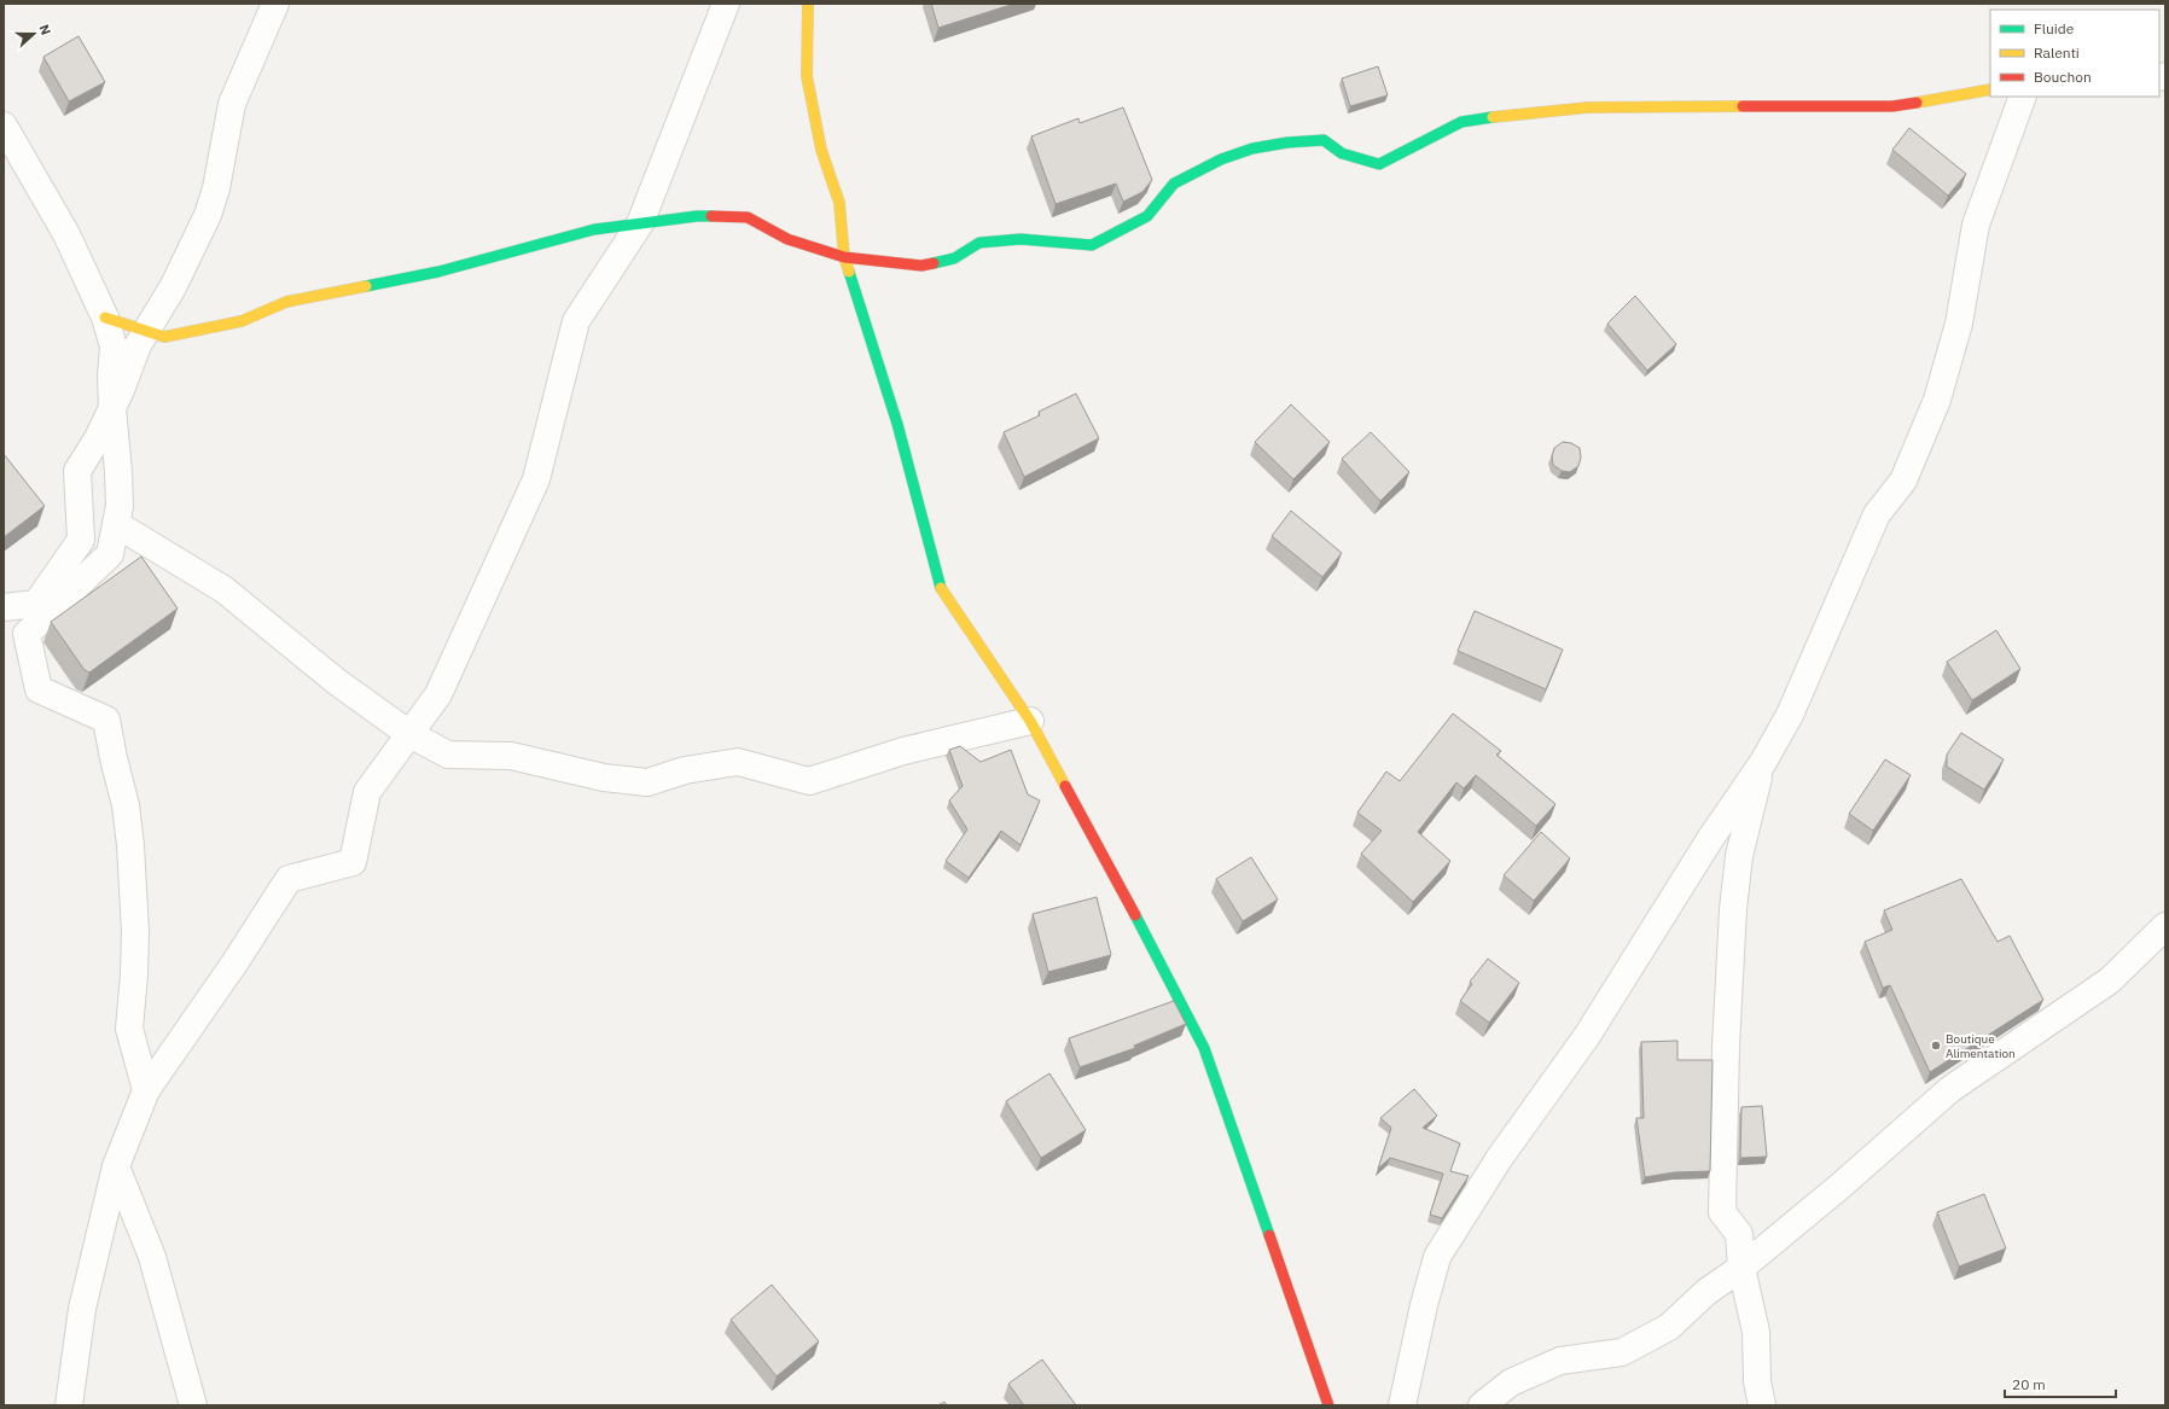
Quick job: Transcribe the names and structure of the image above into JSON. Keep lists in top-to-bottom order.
{
  "places": ["Boutique Alimentation"],
  "legend": ["Fluide", "Ralenti", "Bouchon"],
  "scale_bar": "20 m",
  "north": "right"
}
